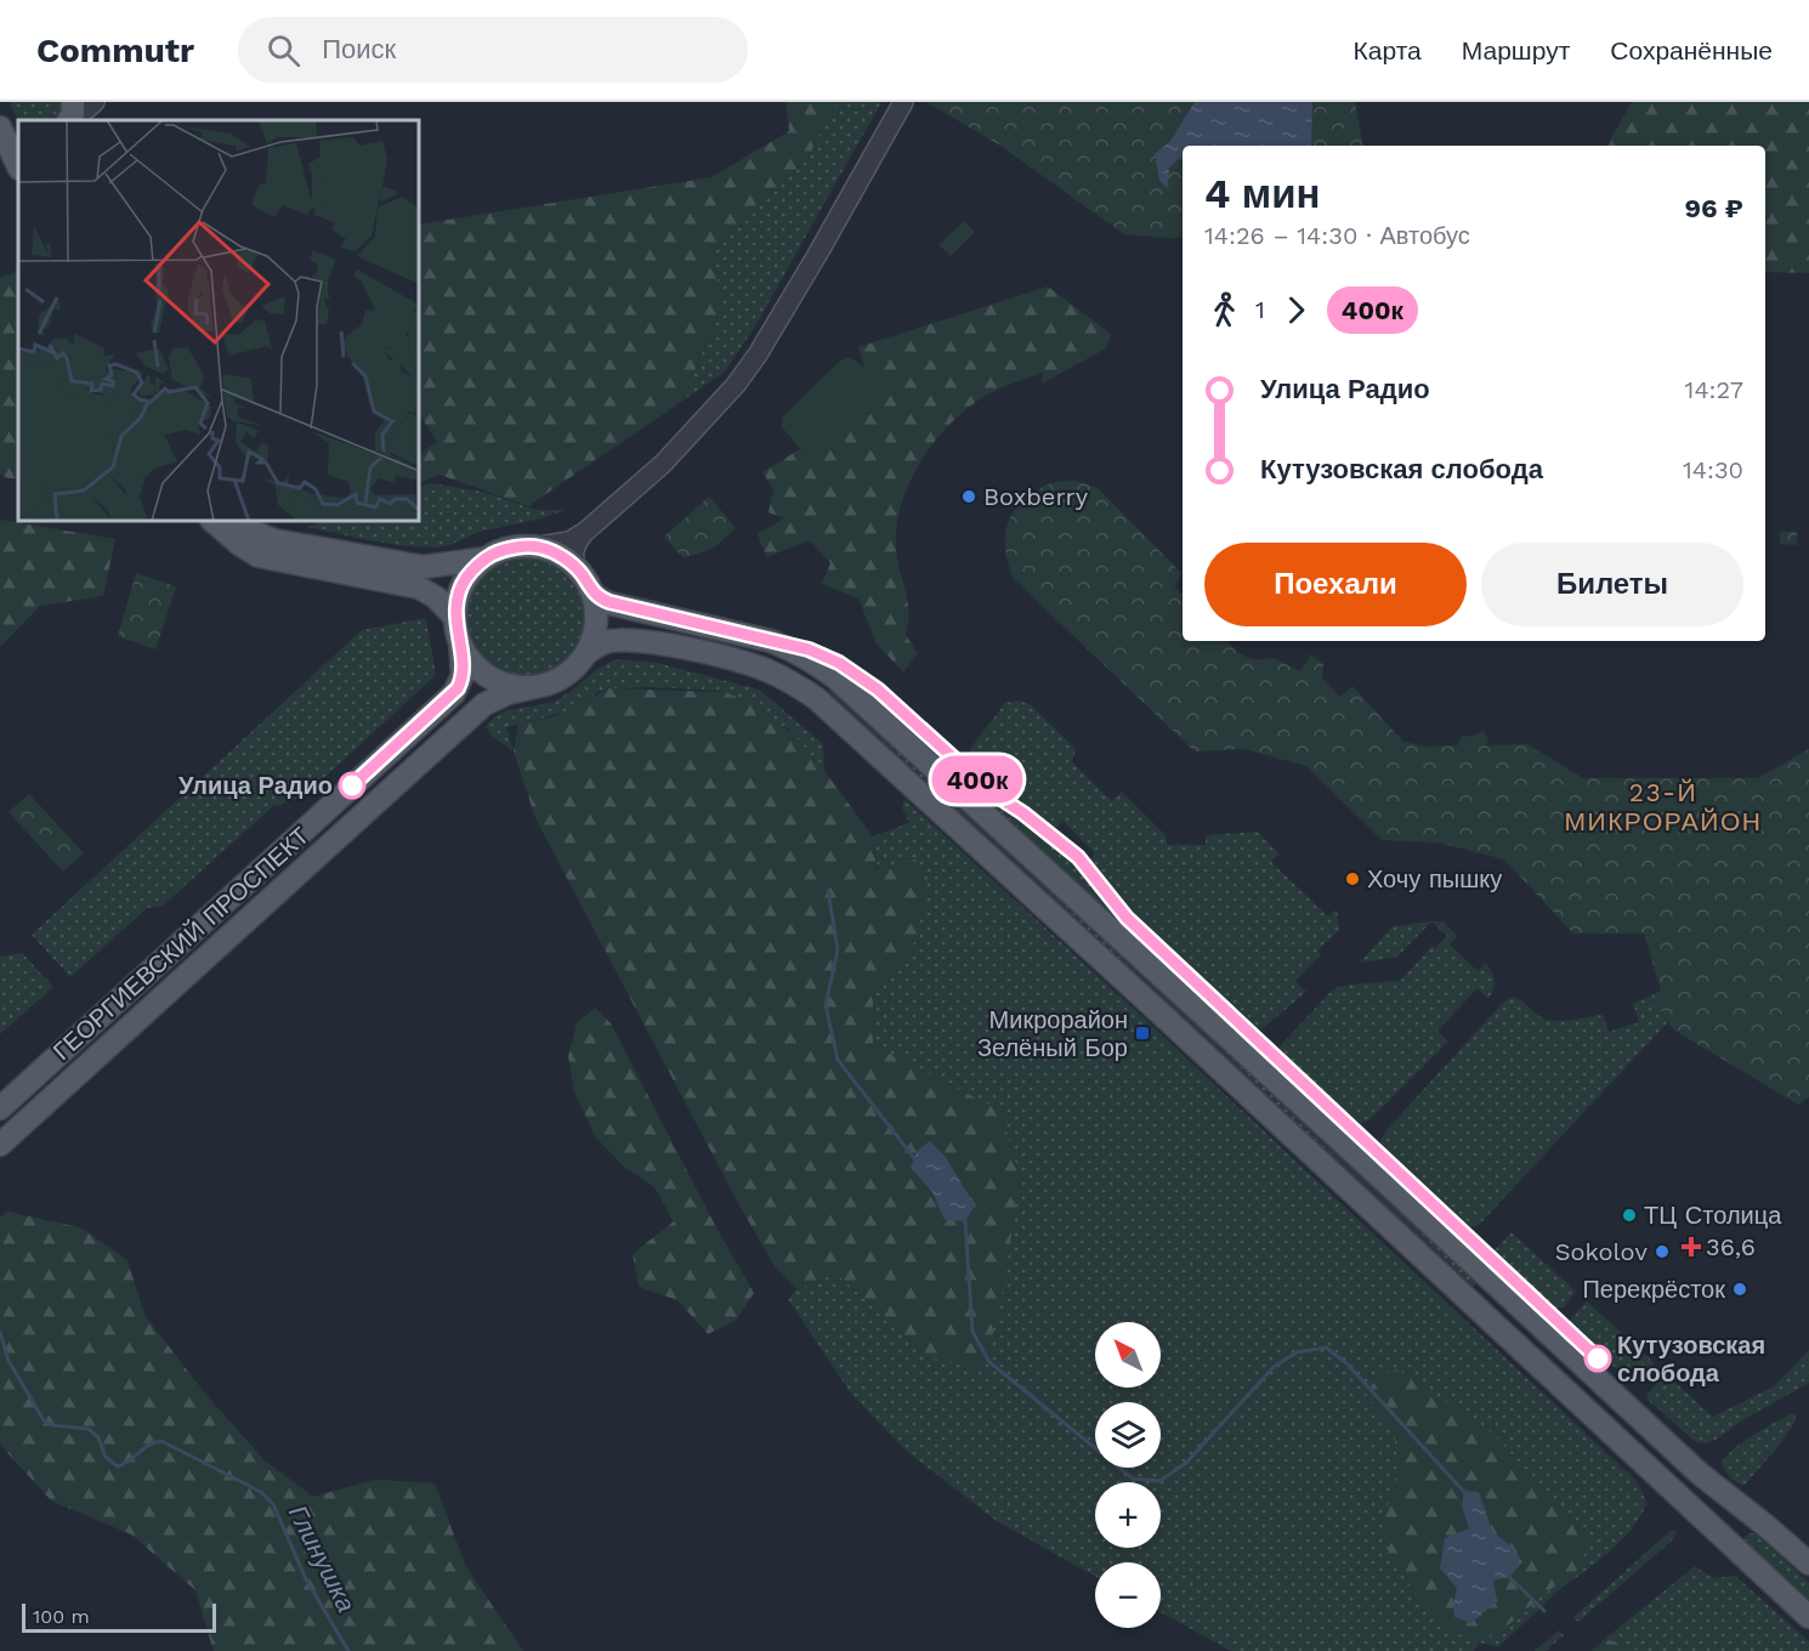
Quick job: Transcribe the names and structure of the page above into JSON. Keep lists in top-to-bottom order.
{
  "streets": {
    "main road": ["ГЕОРГИЕВСКИЙ ПРОСПЕКТ"]
  },
  "districts": ["23-Й МИКРОРАЙОН"],
  "water": ["Глинушка"],
  "places": {
    "other": [
      "Boxberry",
      "Улица Радио",
      "Хочу пышку",
      "ТЦ Столица",
      "Sokolov",
      "Перекрёсток",
      "Кутузовская слобода"
    ],
    "transit": ["Микрорайон Зелёный Бор"],
    "health": ["36,6"]
  },
  "lines": ["bus line 400к"],
  "scale_bar": "100 m",
  "north": "top left",
  "page": {
    "header": "Commutr",
    "search": "Поиск",
    "nav": ["Карта", "Маршрут", "Сохранённые"],
    "on_map": "400к",
    "heading": ["4 мин", "14:26 – 14:30 · Автобус", "96 ₽"],
    "legs": ["1", "400к"],
    "list": [
      {
        "name": "Улица Радио",
        "value": "14:27"
      },
      {
        "name": "Кутузовская слобода",
        "value": "14:30"
      }
    ],
    "buttons": ["Поехали", "Билеты"],
    "map_buttons": ["+", "−"],
    "scale": "100 m"
  }
}
